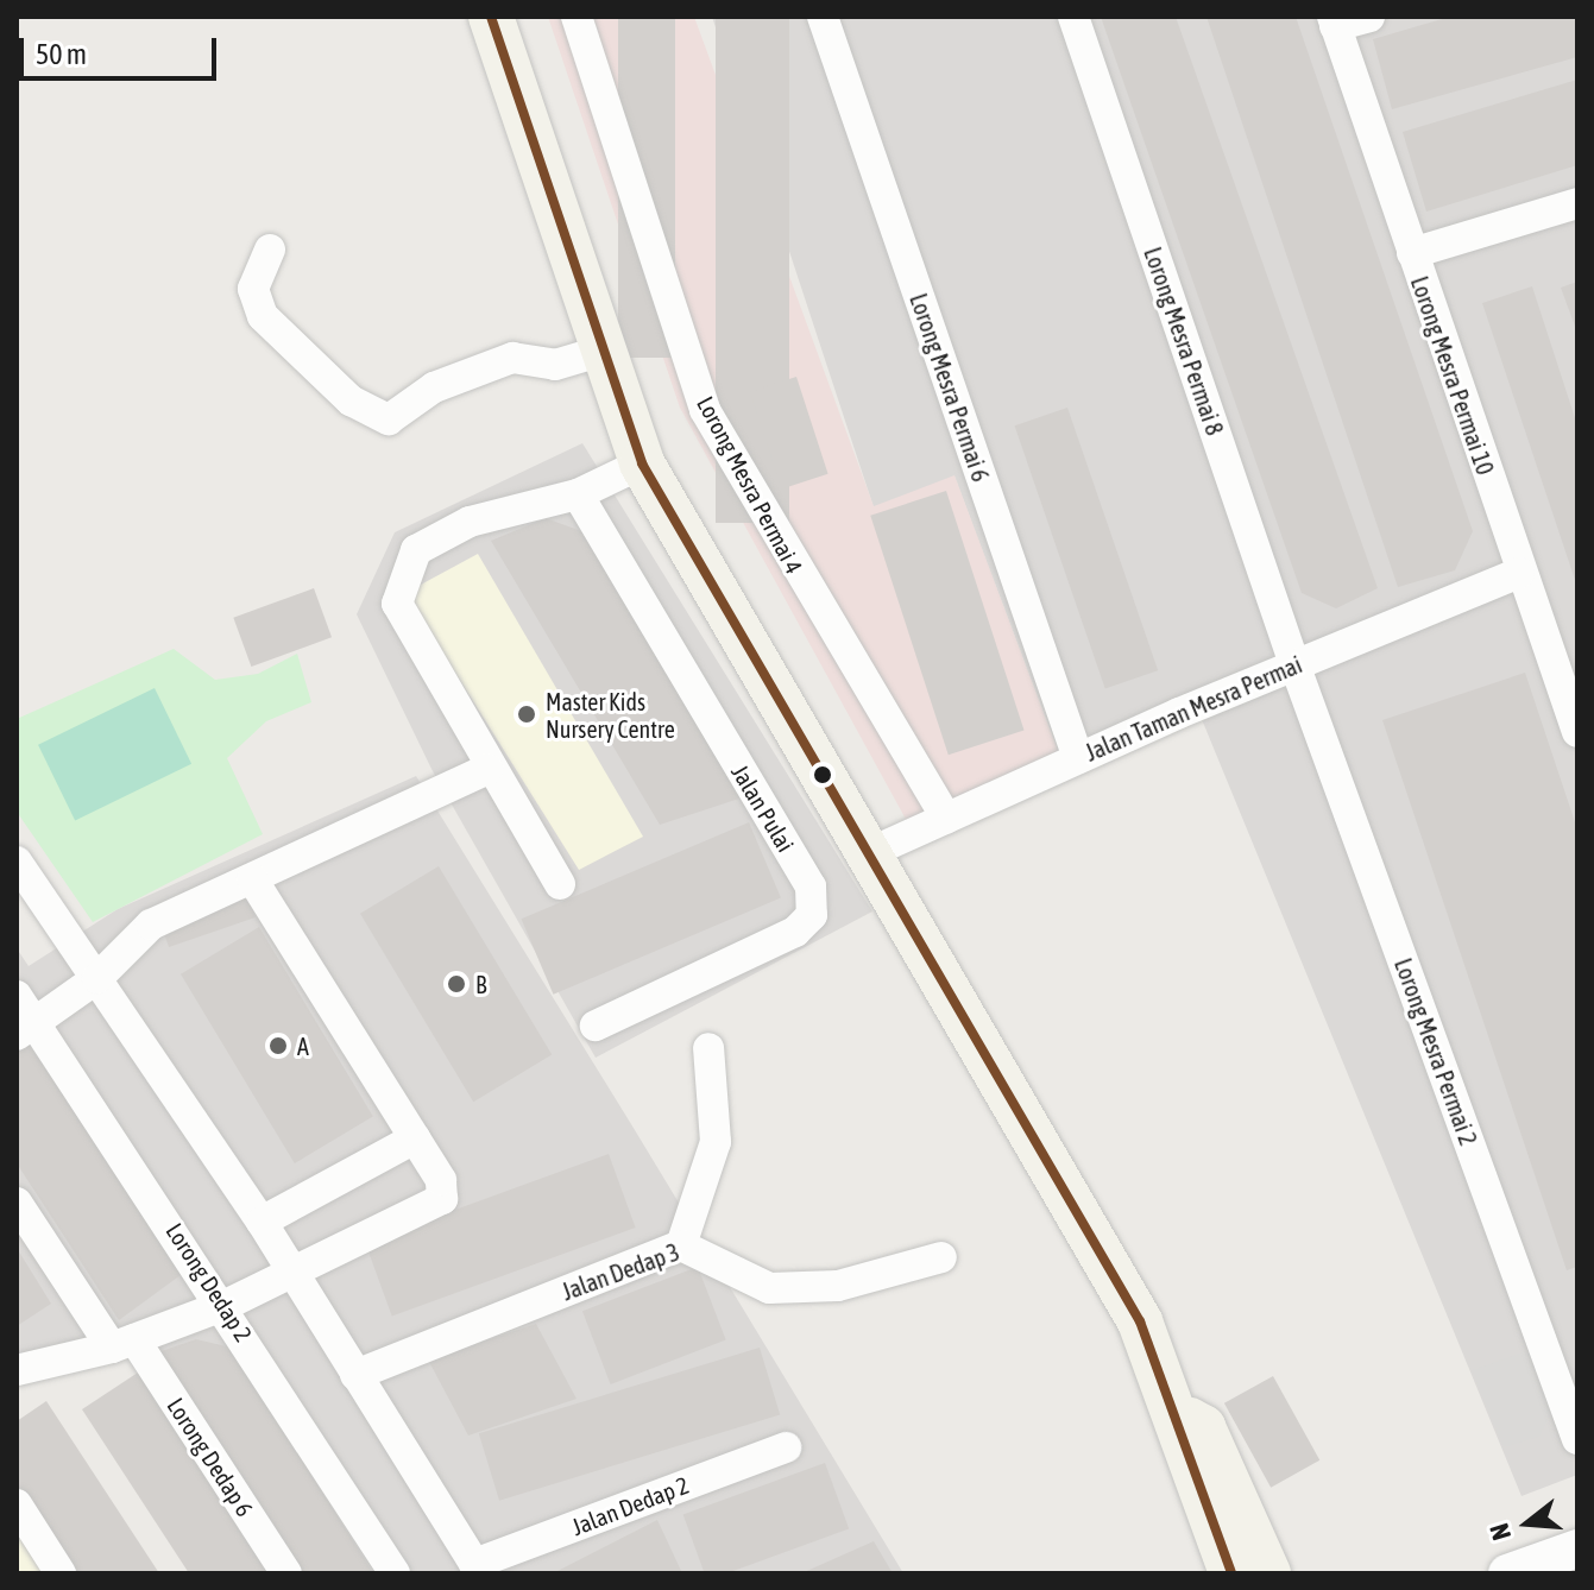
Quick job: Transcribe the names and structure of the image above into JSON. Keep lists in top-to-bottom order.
{
  "streets": {
    "street": [
      "Lorong Mesra Permai 8",
      "Lorong Mesra Permai 10",
      "Lorong Mesra Permai 6",
      "Lorong Mesra Permai 4",
      "Jalan Taman Mesra Permai",
      "Jalan Pulai",
      "Lorong Mesra Permai 2",
      "Jalan Dedap 3",
      "Lorong Dedap 2",
      "Lorong Dedap 6",
      "Jalan Dedap 2"
    ]
  },
  "crossings": [
    ["Lorong Mesra Permai 8", "Jalan Taman Mesra Permai"],
    ["Lorong Mesra Permai 8", "Lorong Mesra Permai 2"],
    ["Lorong Mesra Permai 10", "Jalan Taman Mesra Permai"],
    ["Lorong Mesra Permai 6", "Jalan Taman Mesra Permai"],
    ["Lorong Mesra Permai 4", "Jalan Taman Mesra Permai"],
    ["Jalan Taman Mesra Permai", "Lorong Mesra Permai 2"]
  ],
  "places": ["Master Kids Nursery Centre", "B", "A"],
  "scale_bar": "50 m",
  "north": "left"
}
